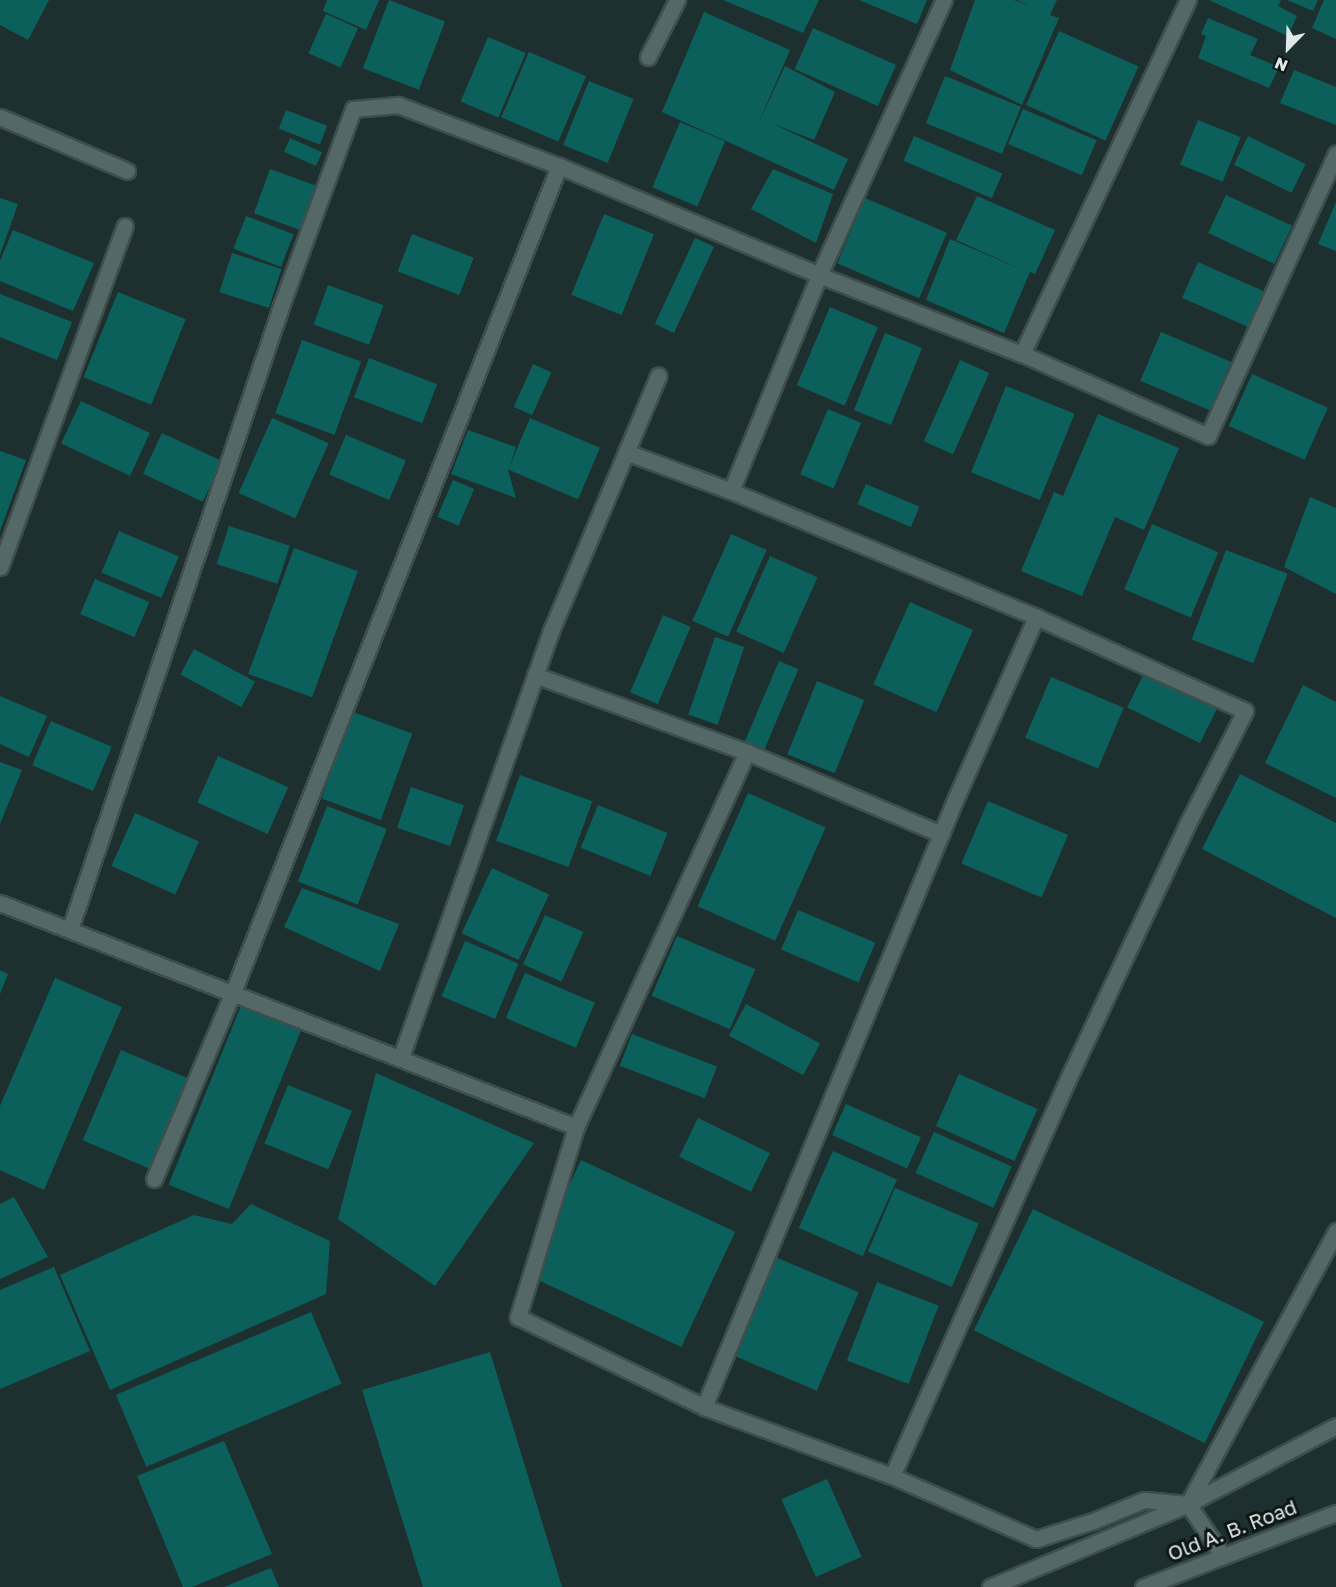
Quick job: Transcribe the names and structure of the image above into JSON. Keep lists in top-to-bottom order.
{
  "streets": {
    "street": ["Old A. B. Road"]
  },
  "north": "bottom left"
}
